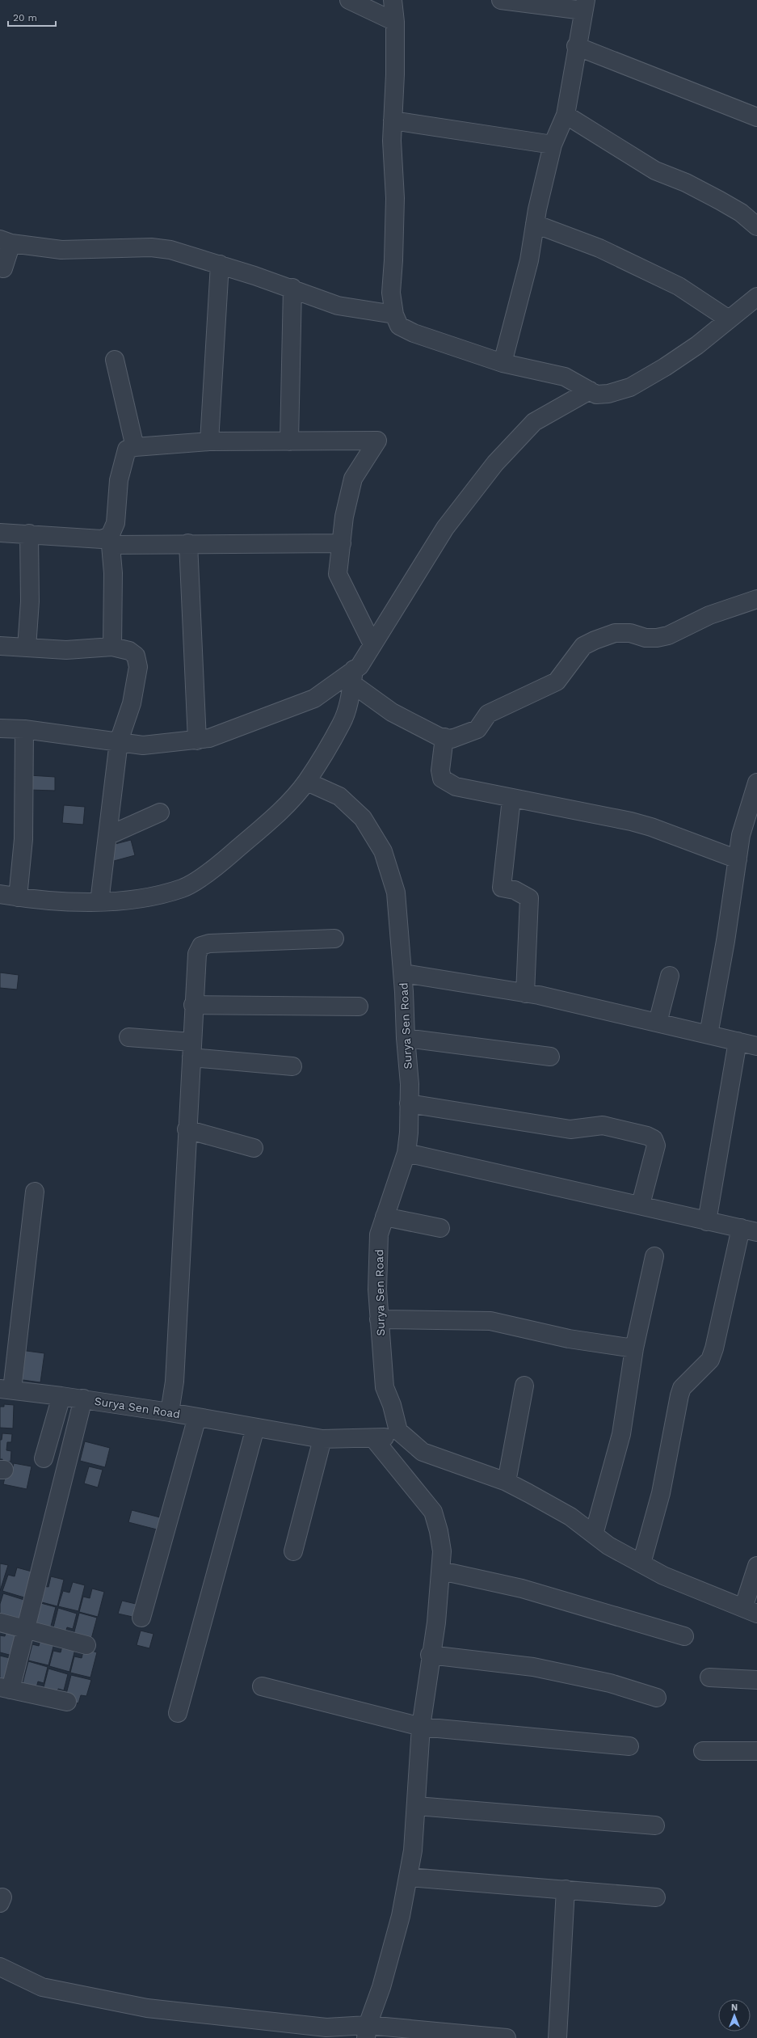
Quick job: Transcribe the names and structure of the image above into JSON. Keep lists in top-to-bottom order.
{
  "streets": {
    "street": ["Surya Sen Road"]
  },
  "scale_bar": "20 m",
  "north": "top"
}
